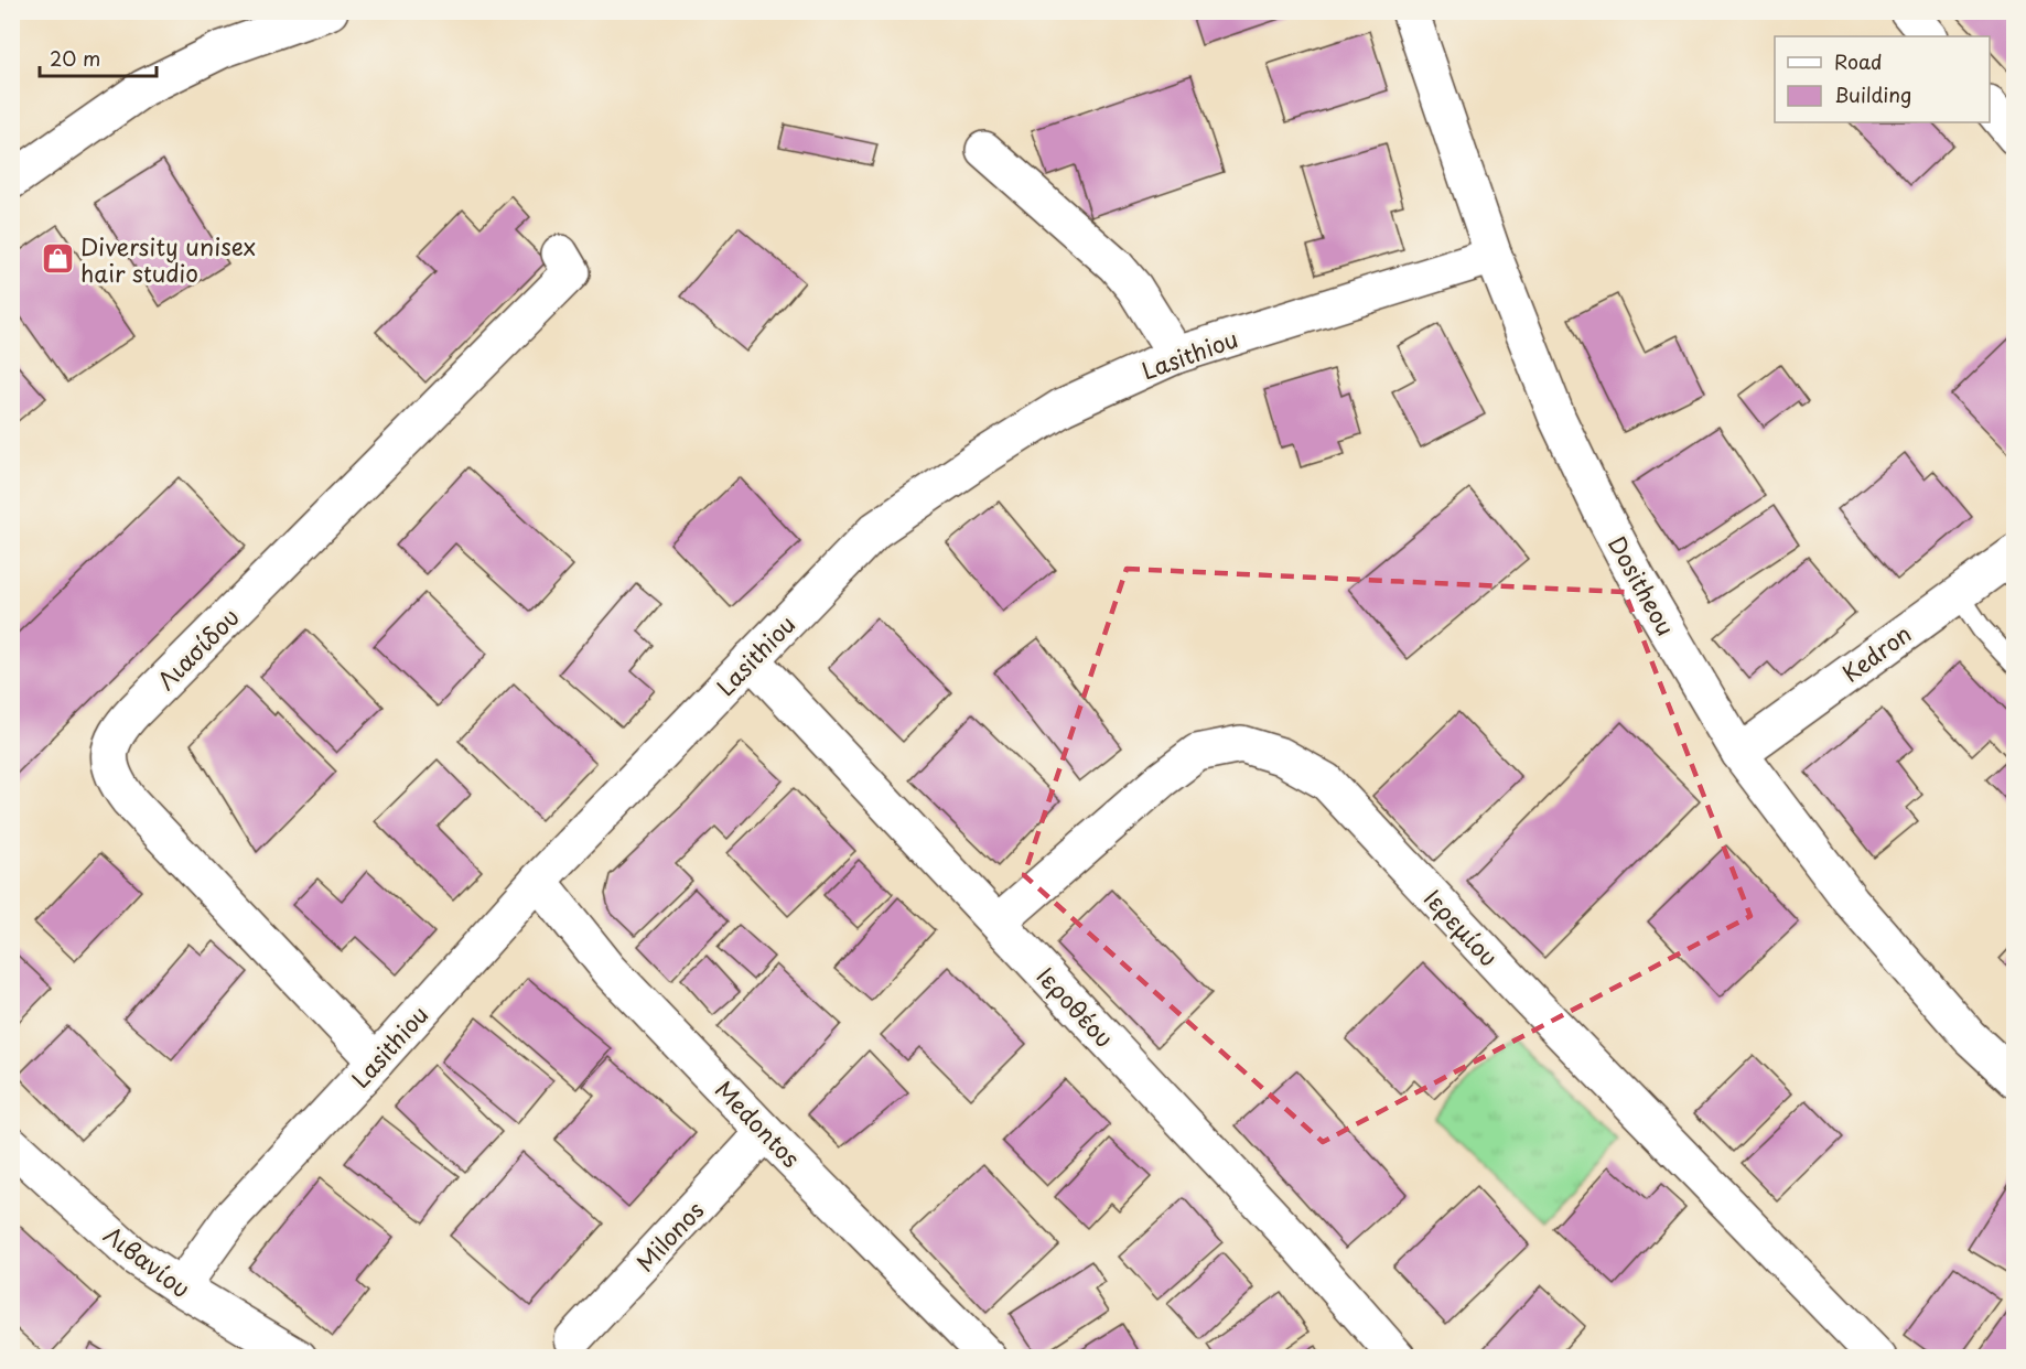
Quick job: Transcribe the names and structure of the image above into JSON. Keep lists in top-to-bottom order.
{
  "streets": {
    "street": [
      "Lasithiou",
      "Dositheou",
      "Λιασίδου",
      "Kedron",
      "Ιερεμίου",
      "Ιεροθέου",
      "Medontos",
      "Milonos",
      "Λιβανίου"
    ]
  },
  "crossings": [
    ["Lasithiou", "Dositheou"],
    ["Lasithiou", "Λιασίδου"],
    ["Lasithiou", "Ιεροθέου"],
    ["Lasithiou", "Medontos"],
    ["Lasithiou", "Λιβανίου"],
    ["Dositheou", "Kedron"],
    ["Ιερεμίου", "Ιεροθέου"],
    ["Medontos", "Milonos"]
  ],
  "places": {
    "shop": ["Diversity unisex hair studio"]
  },
  "legend": ["Road", "Building"],
  "scale_bar": "20 m"
}
